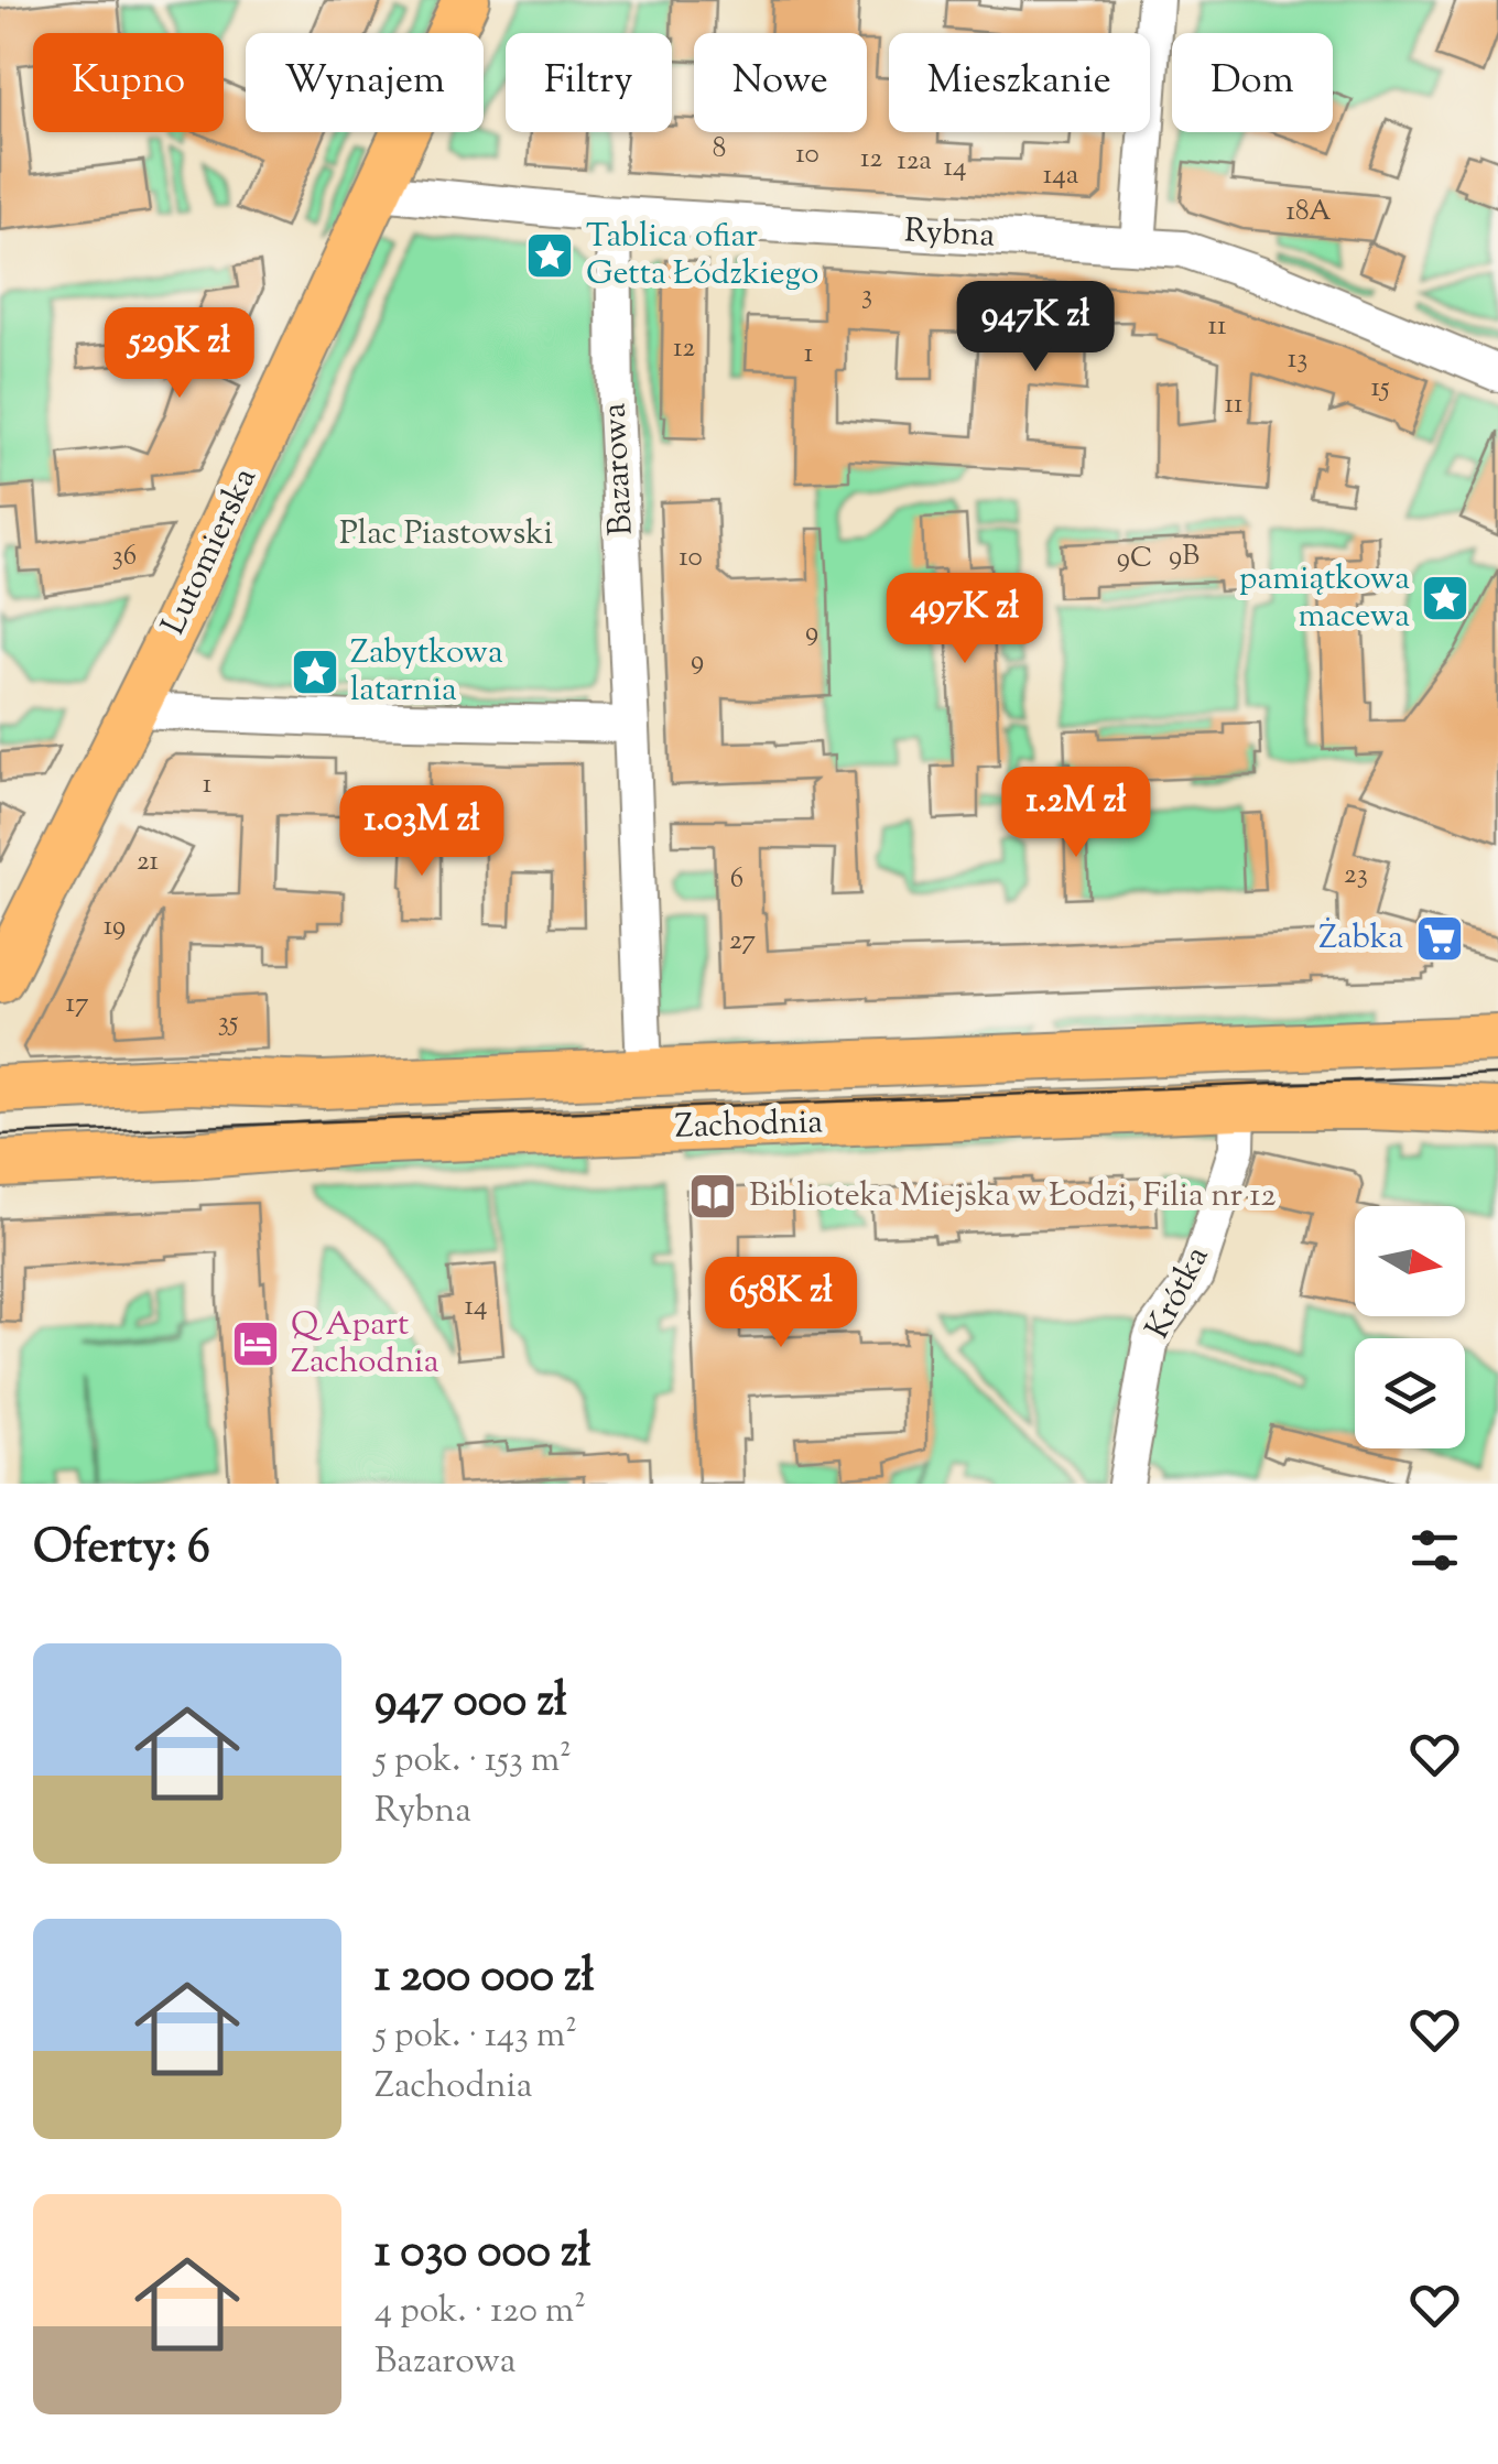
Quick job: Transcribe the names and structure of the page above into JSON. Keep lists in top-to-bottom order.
{
  "streets": {
    "main road": ["Lutomierska", "Zachodnia"],
    "street": ["Rybna", "Bazarowa", "Krótka"]
  },
  "crossings": [
    ["Rybna", "Bazarowa"],
    ["Rybna", "Lutomierska"],
    ["Bazarowa", "Zachodnia"],
    ["Zachodnia", "Krótka"]
  ],
  "parks": ["Plac Piastowski"],
  "places": {
    "place": ["Tablica ofiar Getta Łódzkiego", "pamiątkowa macewa", "Zabytkowa latarnia"],
    "supermarket": ["Żabka"],
    "library": ["Biblioteka Miejska w Łodzi, Filia nr 12"],
    "hotel": ["Q Apart Zachodnia"]
  },
  "house_numbers": [
    "8",
    "10",
    "12",
    "12a",
    "14",
    "14a",
    "18A",
    "3",
    "11",
    "12",
    "1",
    "13",
    "15",
    "11",
    "36",
    "9B",
    "10",
    "9C",
    "9",
    "9",
    "1",
    "21",
    "23",
    "6",
    "19",
    "27",
    "17",
    "35",
    "14"
  ],
  "north": "right",
  "page": {
    "chip": [
      "Kupno",
      "Wynajem",
      "Filtry",
      "Nowe",
      "Mieszkanie",
      "Dom"
    ],
    "price": [
      "947K zł",
      "529K zł",
      "497K zł",
      "1.2M zł",
      "1.03M zł",
      "658K zł"
    ],
    "heading": "Oferty: 6",
    "list": [
      {
        "name": "947 000 zł",
        "note": "5 pok. · 153 m² · Rybna"
      },
      {
        "name": "1 200 000 zł",
        "note": "5 pok. · 143 m² · Zachodnia"
      },
      {
        "name": "1 030 000 zł",
        "note": "4 pok. · 120 m² · Bazarowa"
      }
    ]
  }
}
